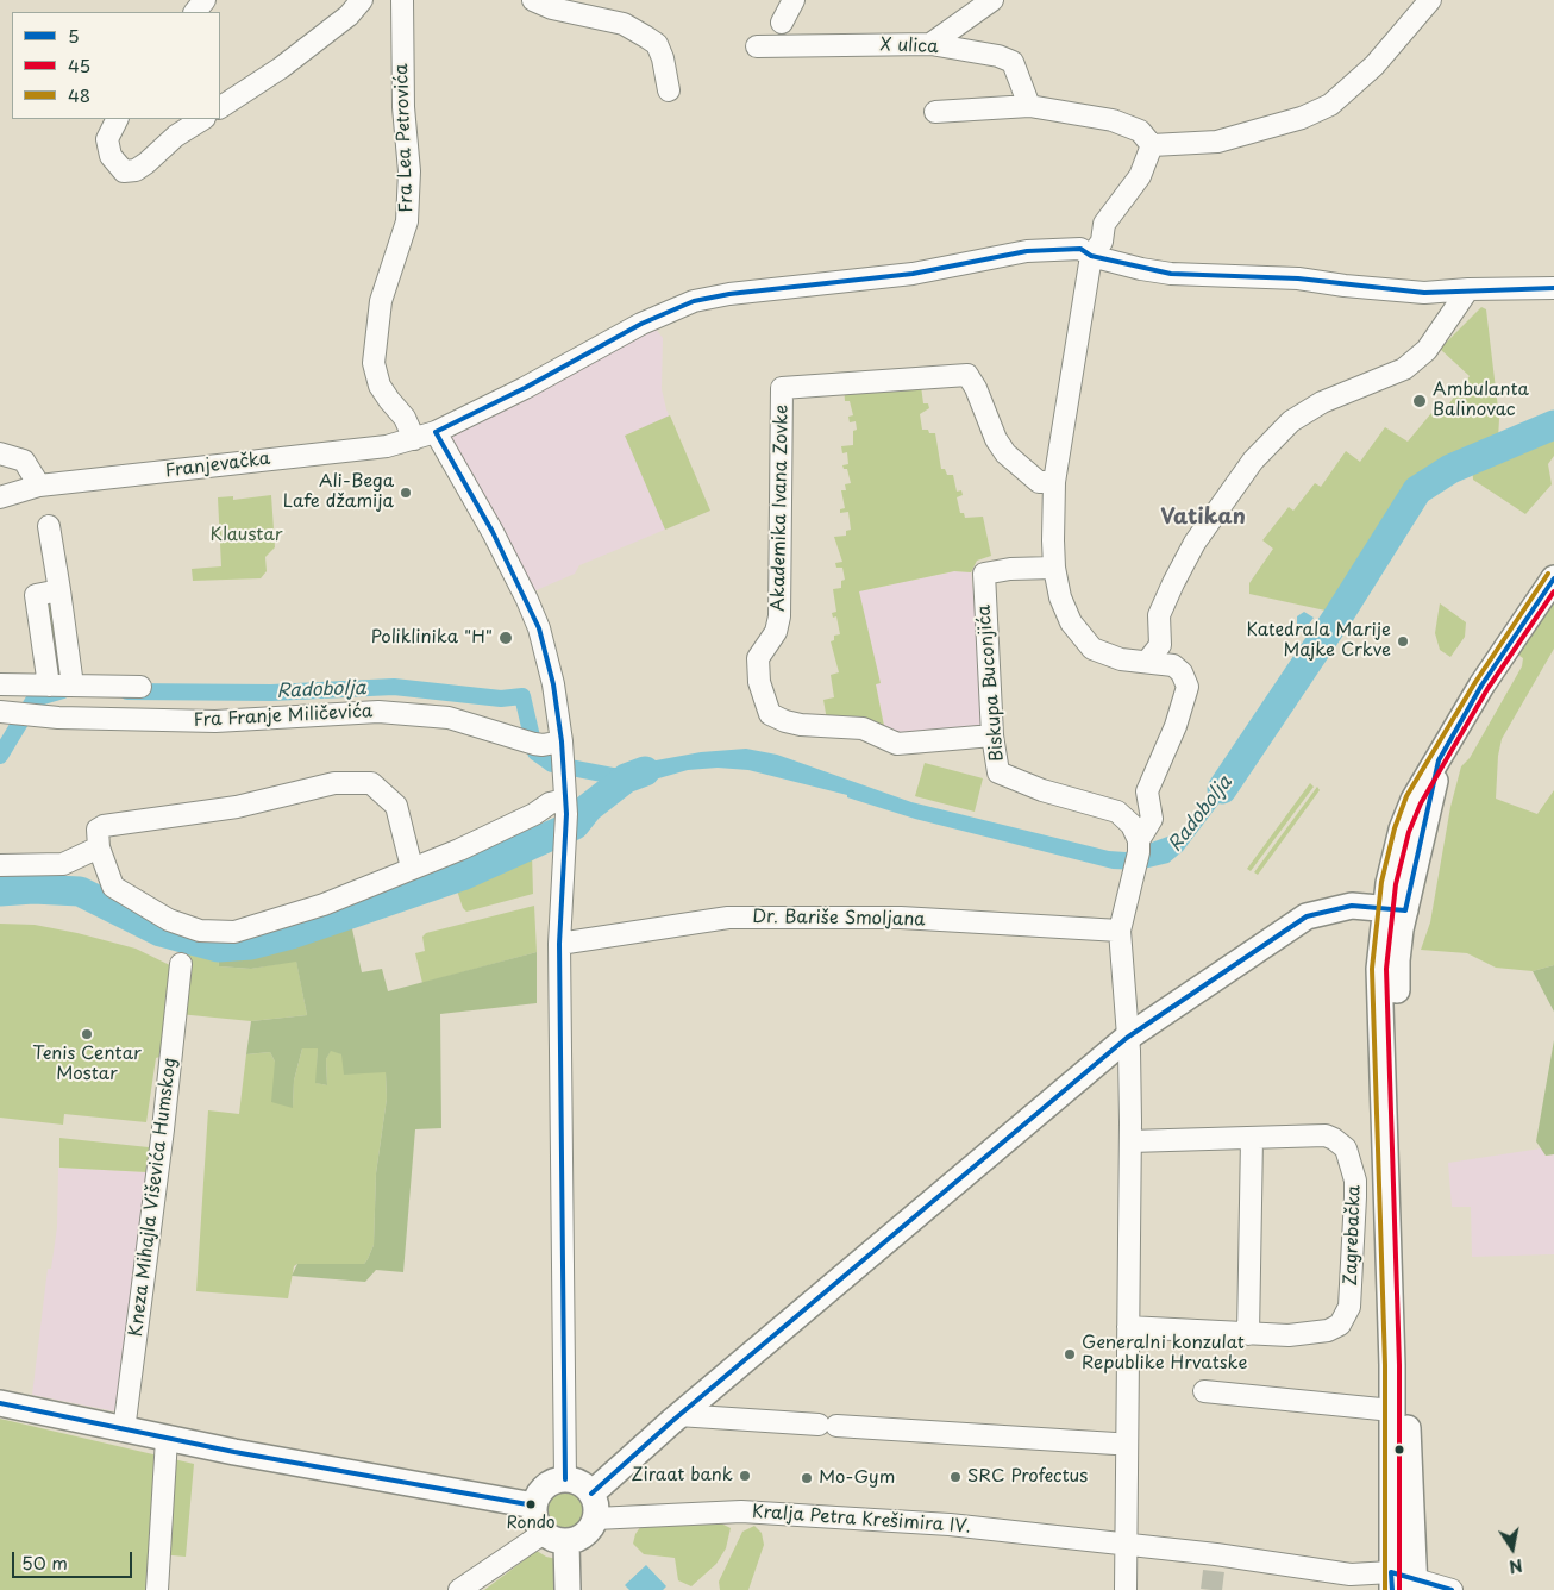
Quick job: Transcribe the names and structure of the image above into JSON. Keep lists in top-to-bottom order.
{
  "streets": {
    "street": [
      "X ulica",
      "Fra Lea Petrovića",
      "Franjevačka",
      "Akademika Ivana Zovke",
      "Biskupa Buconjića",
      "Fra Franje Miličevića",
      "Dr. Bariše Smoljana",
      "Kneza Mihajla Viševića Humskog",
      "Zagrebačka",
      "Kralja Petra Krešimira IV."
    ]
  },
  "crossings": [
    ["Fra Lea Petrovića", "Franjevačka"],
    ["Akademika Ivana Zovke", "Biskupa Buconjića"]
  ],
  "districts": ["Vatikan"],
  "water": ["Radobolja"],
  "parks": ["Klaustar"],
  "places": [
    "Ambulanta Balinovac",
    "Ali-Bega Lafe džamija",
    "Poliklinika \"H\"",
    "Katedrala Marije Majke Crkve",
    "Tenis Centar Mostar",
    "Generalni konzulat Republike Hrvatske",
    "Ziraat bank",
    "SRC Profectus",
    "Mo-Gym",
    "Rondo"
  ],
  "lines": ["transit line 5", "transit line 48", "transit line 45"],
  "legend": ["5", "45", "48"],
  "scale_bar": "50 m",
  "north": "bottom"
}
